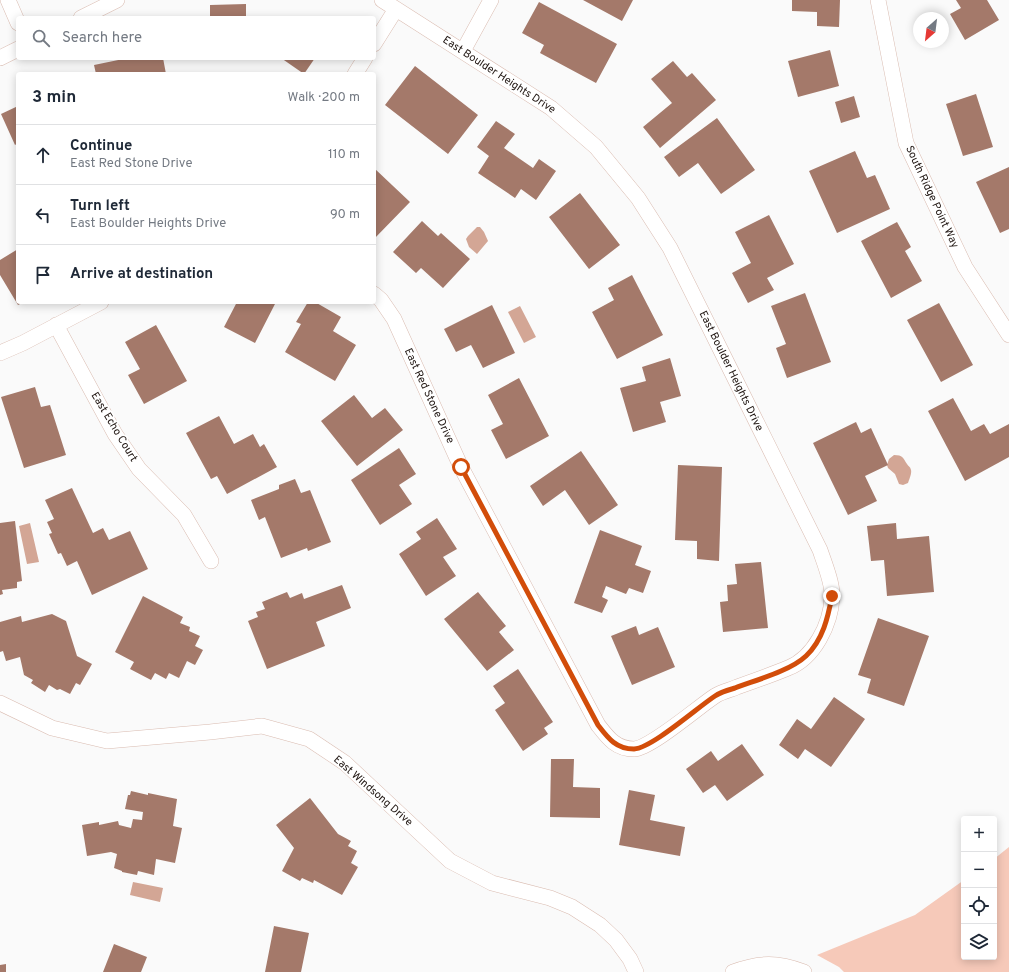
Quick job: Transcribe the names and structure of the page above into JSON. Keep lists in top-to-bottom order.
{
  "streets": {
    "street": [
      "East Boulder Heights Drive",
      "South Ridge Point Way",
      "East Red Stone Drive",
      "East Echo Court",
      "East Windsong Drive"
    ]
  },
  "crossings": [
    ["East Boulder Heights Drive", "East Red Stone Drive"]
  ],
  "north": "bottom left",
  "page": {
    "search": "Search here",
    "heading": ["3 min", "Walk · 200 m"],
    "list": [
      ["Continue", "East Red Stone Drive", "110 m"],
      ["Turn left", "East Boulder Heights Drive", "90 m"],
      "Arrive at destination"
    ],
    "map_buttons": ["+", "−"]
  }
}
